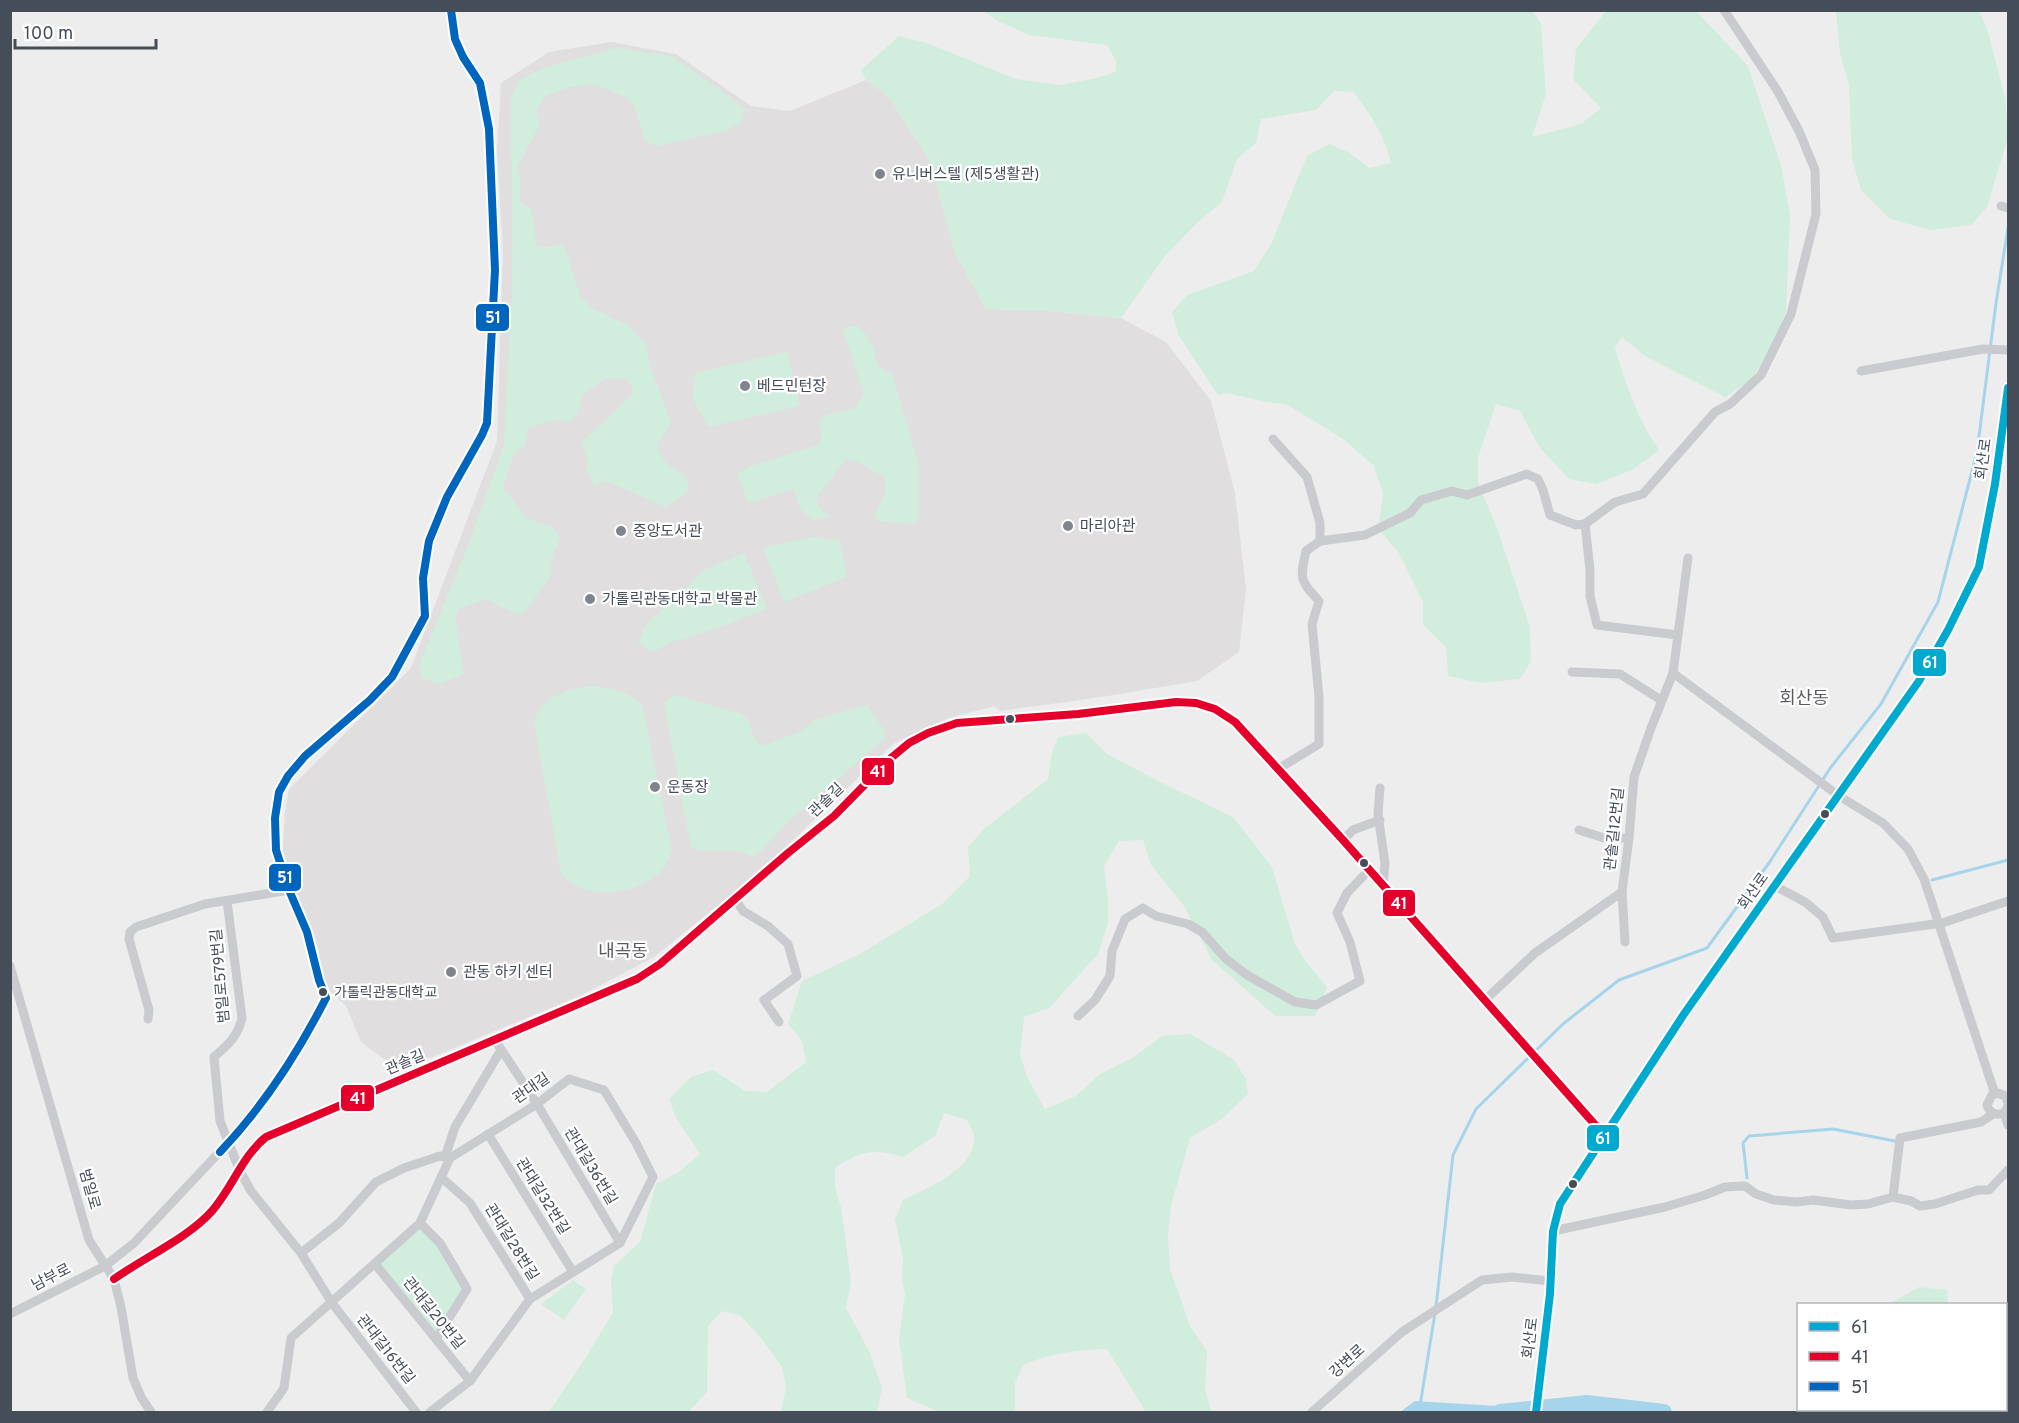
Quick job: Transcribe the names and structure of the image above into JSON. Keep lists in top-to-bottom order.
{
  "streets": {
    "street": [
      "회산로",
      "관솔길",
      "관솔길12번길",
      "범일로579번길",
      "관대길",
      "관대길36번길",
      "범일로",
      "관대길32번길",
      "관대길28번길",
      "남부로",
      "관대길20번길",
      "관대길16번길",
      "강변로"
    ]
  },
  "crossings": [
    ["회산로", "관솔길"],
    ["회산로", "강변로"],
    ["관솔길", "관솔길12번길"],
    ["관솔길", "범일로579번길"],
    ["관솔길", "범일로"],
    ["범일로579번길", "관대길16번길"],
    ["관대길", "관대길36번길"],
    ["관대길", "관대길32번길"],
    ["범일로", "남부로"]
  ],
  "districts": ["회산동", "내곡동"],
  "places": [
    "유니버스텔 (제5생활관)",
    "베드민턴장",
    "마리아관",
    "중앙도서관",
    "가톨릭관동대학교 박물관",
    "운동장",
    "관동 하키 센터",
    "가톨릭관동대학교"
  ],
  "lines": ["transit line 51", "transit line 61", "transit line 41"],
  "legend": ["61", "41", "51"],
  "scale_bar": "100 m"
}
